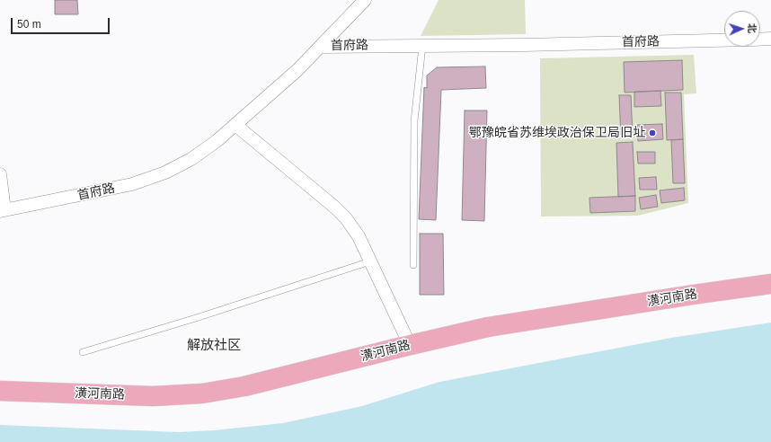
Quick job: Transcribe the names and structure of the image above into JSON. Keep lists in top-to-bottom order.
{
  "streets": {
    "main road": ["潢河南路"],
    "street": ["首府路"]
  },
  "districts": ["解放社区"],
  "places": ["鄂豫皖省苏维埃政治保卫局旧址"],
  "scale_bar": "50 m",
  "north": "right"
}
